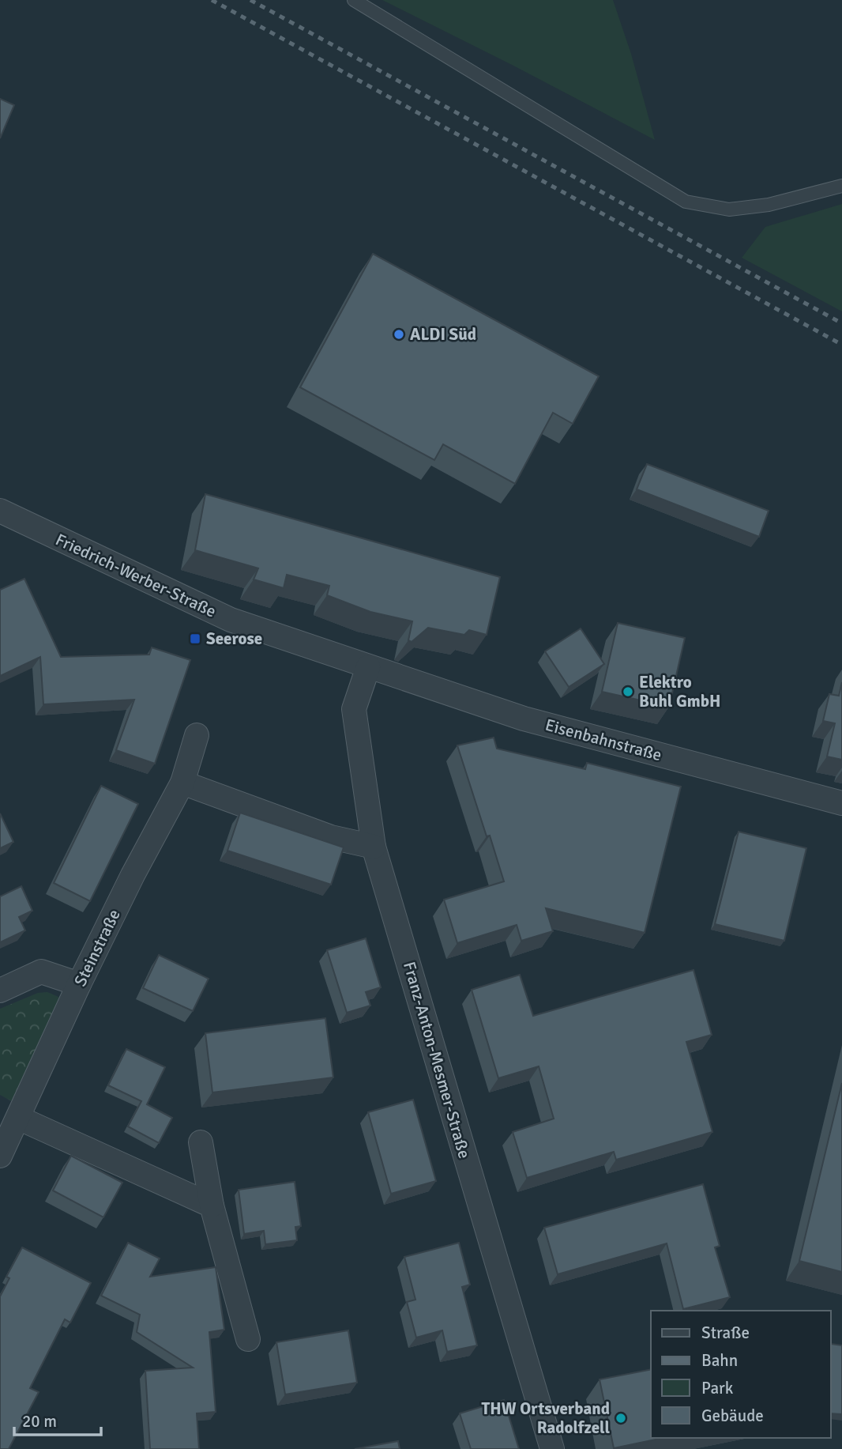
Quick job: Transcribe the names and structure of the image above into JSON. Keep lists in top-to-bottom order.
{
  "streets": {
    "street": [
      "Friedrich-Werber-Straße",
      "Eisenbahnstraße",
      "Steinstraße",
      "Franz-Anton-Mesmer-Straße"
    ]
  },
  "crossings": [
    ["Friedrich-Werber-Straße", "Eisenbahnstraße"],
    ["Friedrich-Werber-Straße", "Franz-Anton-Mesmer-Straße"],
    ["Eisenbahnstraße", "Franz-Anton-Mesmer-Straße"]
  ],
  "places": {
    "other": ["ALDI Süd", "Elektro Buhl GmbH", "THW Ortsverband Radolfzell"],
    "transit": ["Seerose"]
  },
  "legend": [
    "Straße",
    "Bahn",
    "Park",
    "Gebäude"
  ],
  "scale_bar": "20 m"
}
